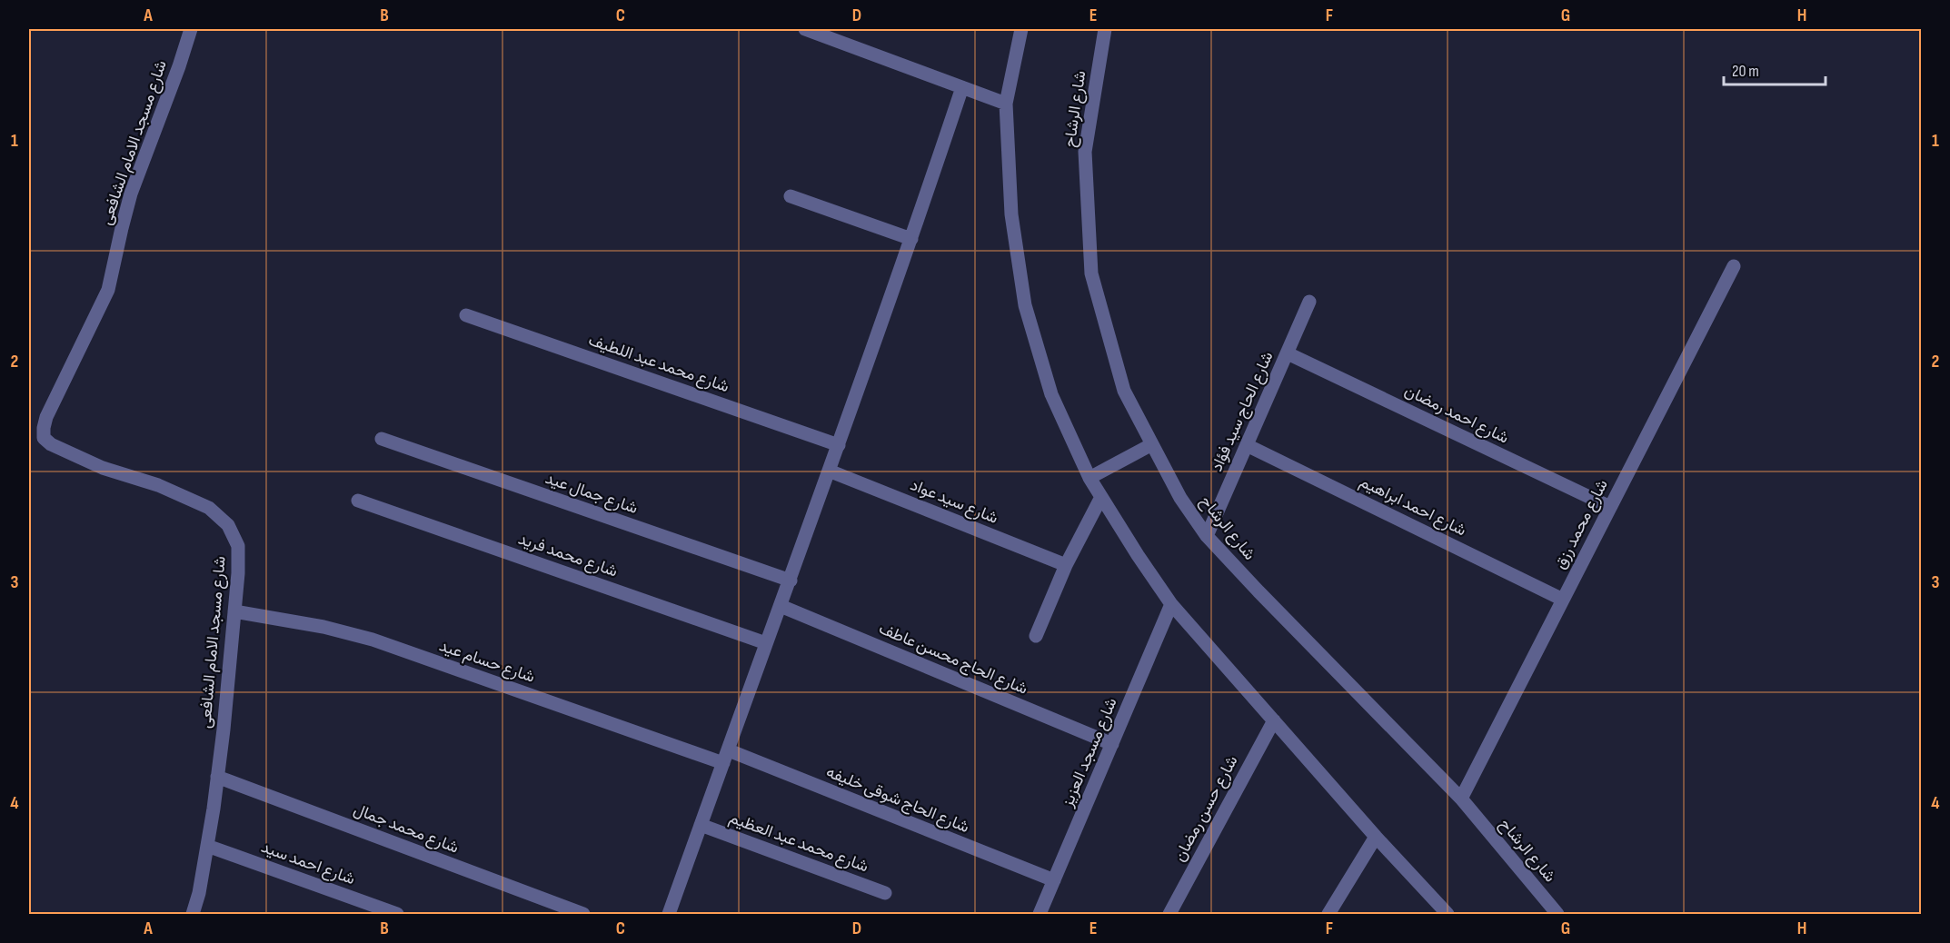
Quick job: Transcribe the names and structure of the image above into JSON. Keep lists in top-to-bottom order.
{
  "streets": {
    "street": [
      "شارع الرشاح",
      "شارع مسجد الامام الشافعى",
      "شارع محمد عبد اللطيف",
      "شارع الحاج سيد فؤاد",
      "شارع احمد رمضان",
      "شارع جمال عيد",
      "شارع سيد عواد",
      "شارع احمد ابراهيم",
      "شارع محمد رزق",
      "شارع محمد فريد",
      "شارع الحاج محسن عاطف",
      "شارع حسام عيد",
      "شارع مسجد العزيز",
      "شارع الحاج شوقى خليفه",
      "شارع حسن رمضان",
      "شارع محمد جمال",
      "شارع محمد عبد العظيم",
      "شارع احمد سيد"
    ]
  },
  "crossings": [
    ["شارع الرشاح", "شارع الحاج سيد فؤاد"],
    ["شارع الرشاح", "شارع محمد رزق"],
    ["شارع مسجد الامام الشافعى", "شارع حسام عيد"],
    ["شارع مسجد الامام الشافعى", "شارع محمد جمال"],
    ["شارع مسجد الامام الشافعى", "شارع احمد سيد"],
    ["شارع الحاج سيد فؤاد", "شارع احمد رمضان"],
    ["شارع الحاج سيد فؤاد", "شارع احمد ابراهيم"],
    ["شارع احمد رمضان", "شارع محمد رزق"],
    ["شارع احمد ابراهيم", "شارع محمد رزق"],
    ["شارع الحاج محسن عاطف", "شارع مسجد العزيز"],
    ["شارع حسام عيد", "شارع الحاج شوقى خليفه"],
    ["شارع مسجد العزيز", "شارع الحاج شوقى خليفه"]
  ],
  "scale_bar": "20 m",
  "grid": {
    "columns": [
      "A",
      "B",
      "C",
      "D",
      "E",
      "F",
      "G",
      "H"
    ],
    "rows": [
      "1",
      "2",
      "3",
      "4"
    ]
  }
}
